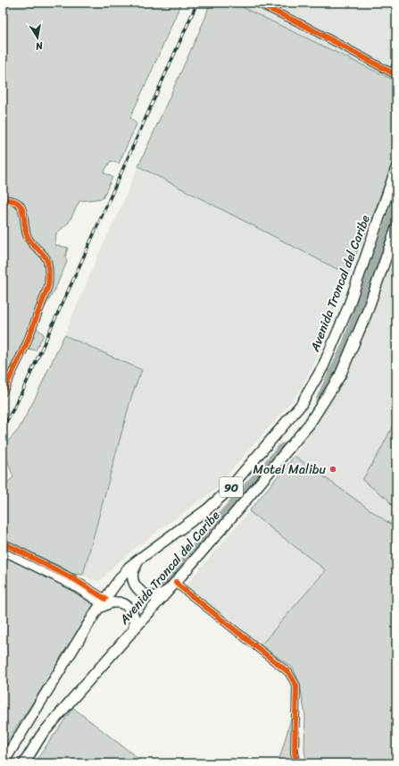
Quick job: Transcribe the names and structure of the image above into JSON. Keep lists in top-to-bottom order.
{
  "streets": {
    "highway": ["Avenida Troncal del Caribe", "90"]
  },
  "places": ["Motel Malibu"],
  "north": "bottom"
}
